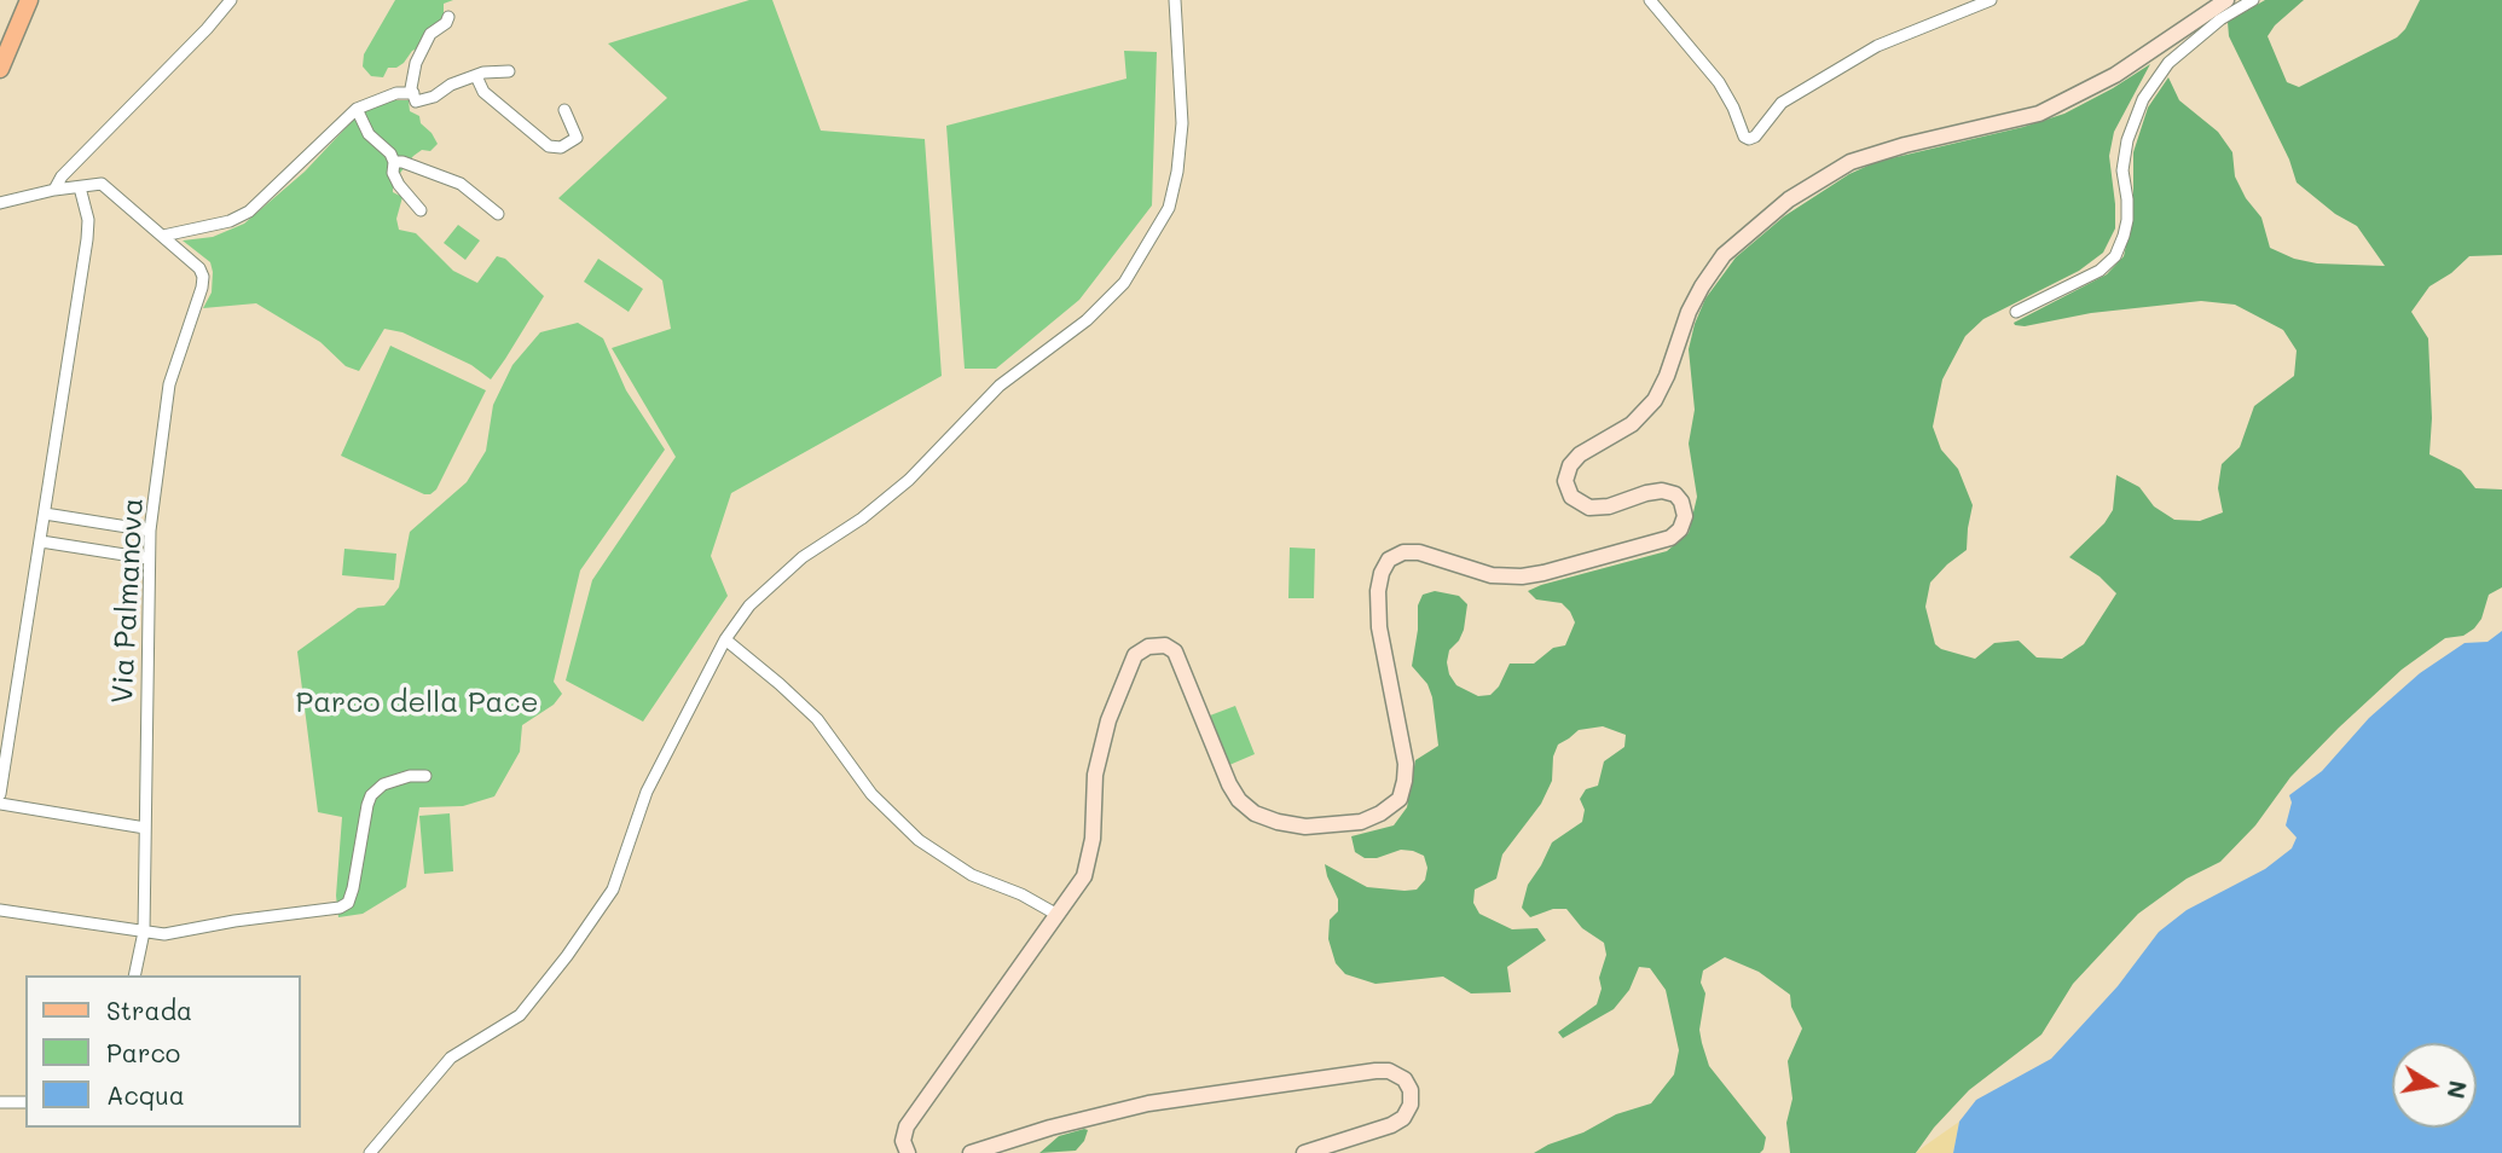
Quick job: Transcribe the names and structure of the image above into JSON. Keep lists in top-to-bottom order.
{
  "streets": {
    "street": ["Via Palmanova"]
  },
  "parks": ["Parco della Pace"],
  "legend": ["Strada", "Parco", "Acqua"],
  "north": "right"
}
